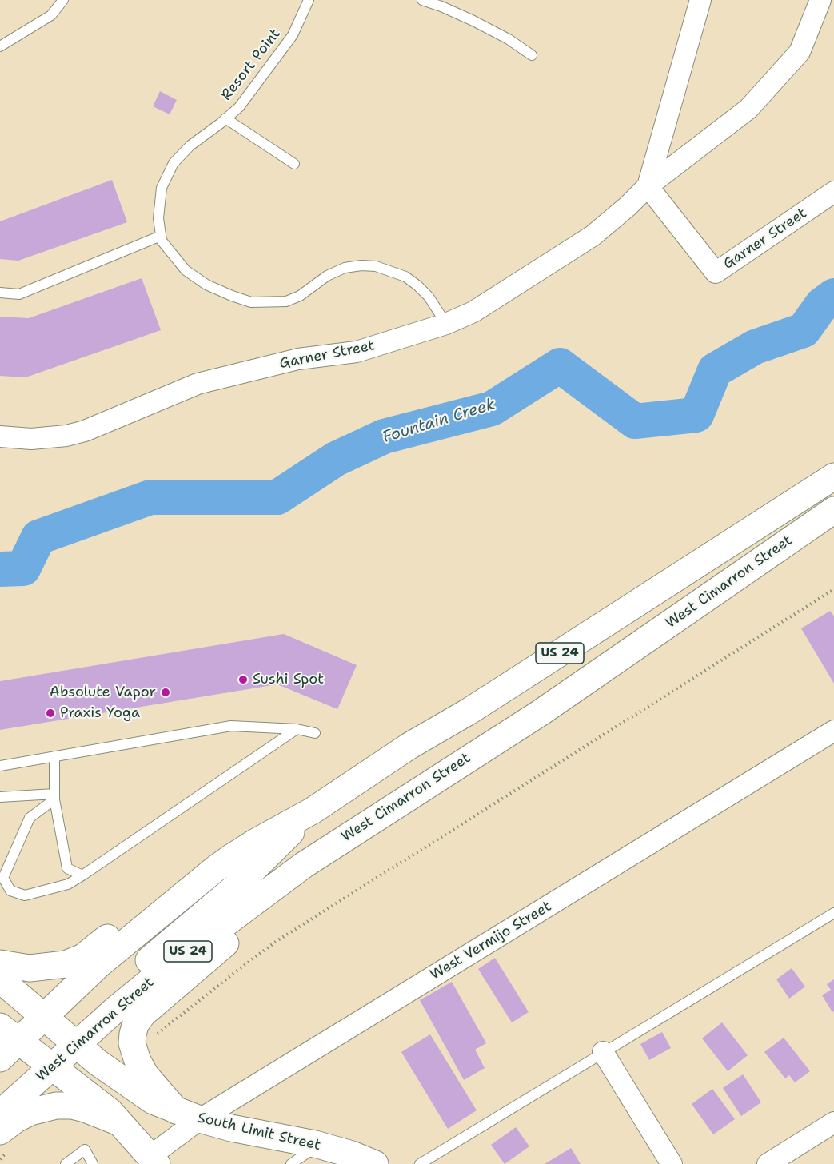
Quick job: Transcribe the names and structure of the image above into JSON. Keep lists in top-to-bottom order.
{
  "streets": {
    "main road": ["West Cimarron Street", "US 24", "South Limit Street"],
    "street": ["Garner Street", "West Vermijo Street"],
    "lane": ["Resort Point"]
  },
  "crossings": [
    ["Resort Point", "Garner Street"],
    ["West Cimarron Street", "South Limit Street"],
    ["West Vermijo Street", "South Limit Street"]
  ],
  "water": ["Fountain Creek"],
  "places": ["Sushi Spot", "Absolute Vapor", "Praxis Yoga"]
}
